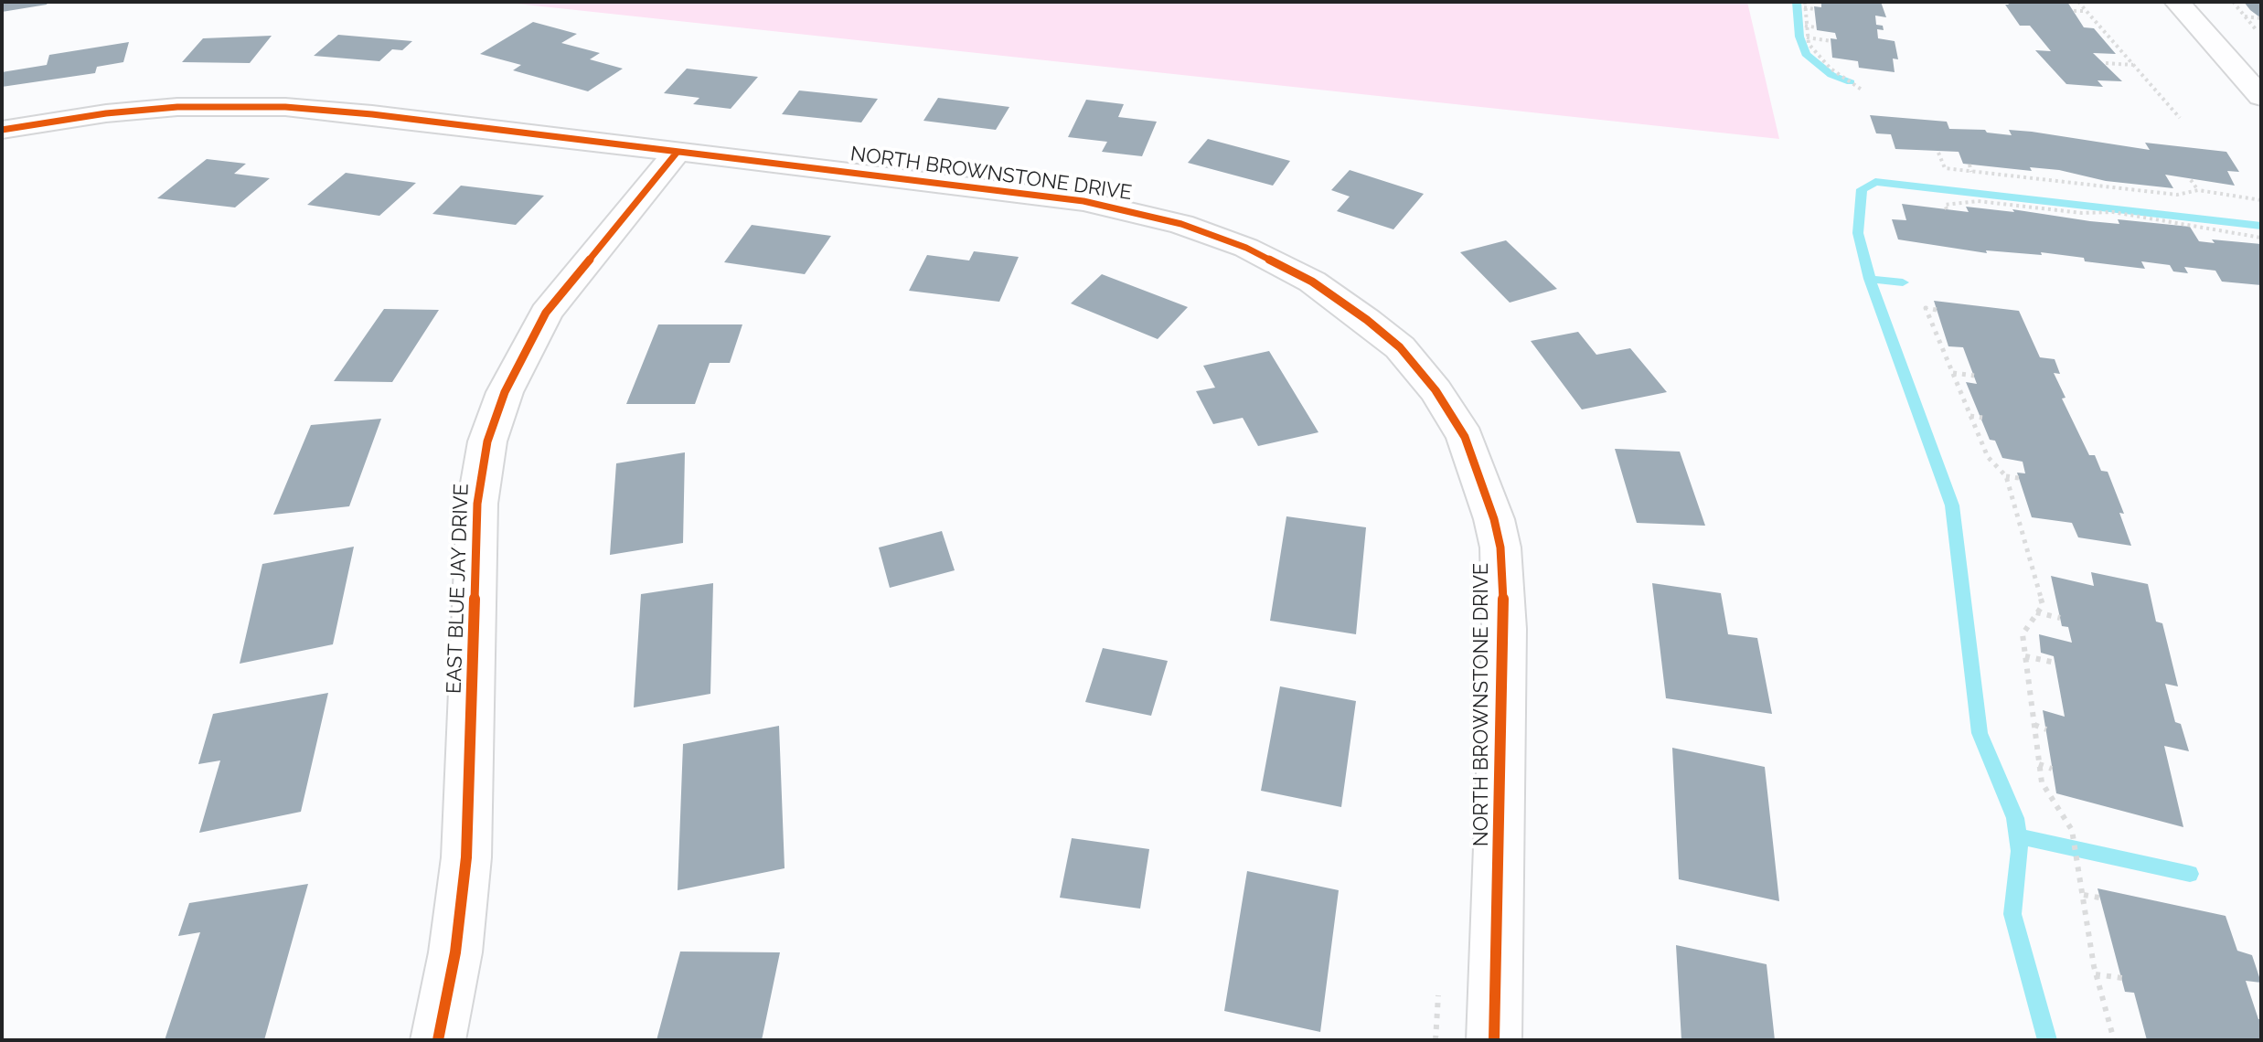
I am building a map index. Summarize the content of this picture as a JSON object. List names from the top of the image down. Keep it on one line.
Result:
{"streets":{"street":["NORTH BROWNSTONE DRIVE","EAST BLUE JAY DRIVE"]},"crossings":[["NORTH BROWNSTONE DRIVE","EAST BLUE JAY DRIVE"]]}
